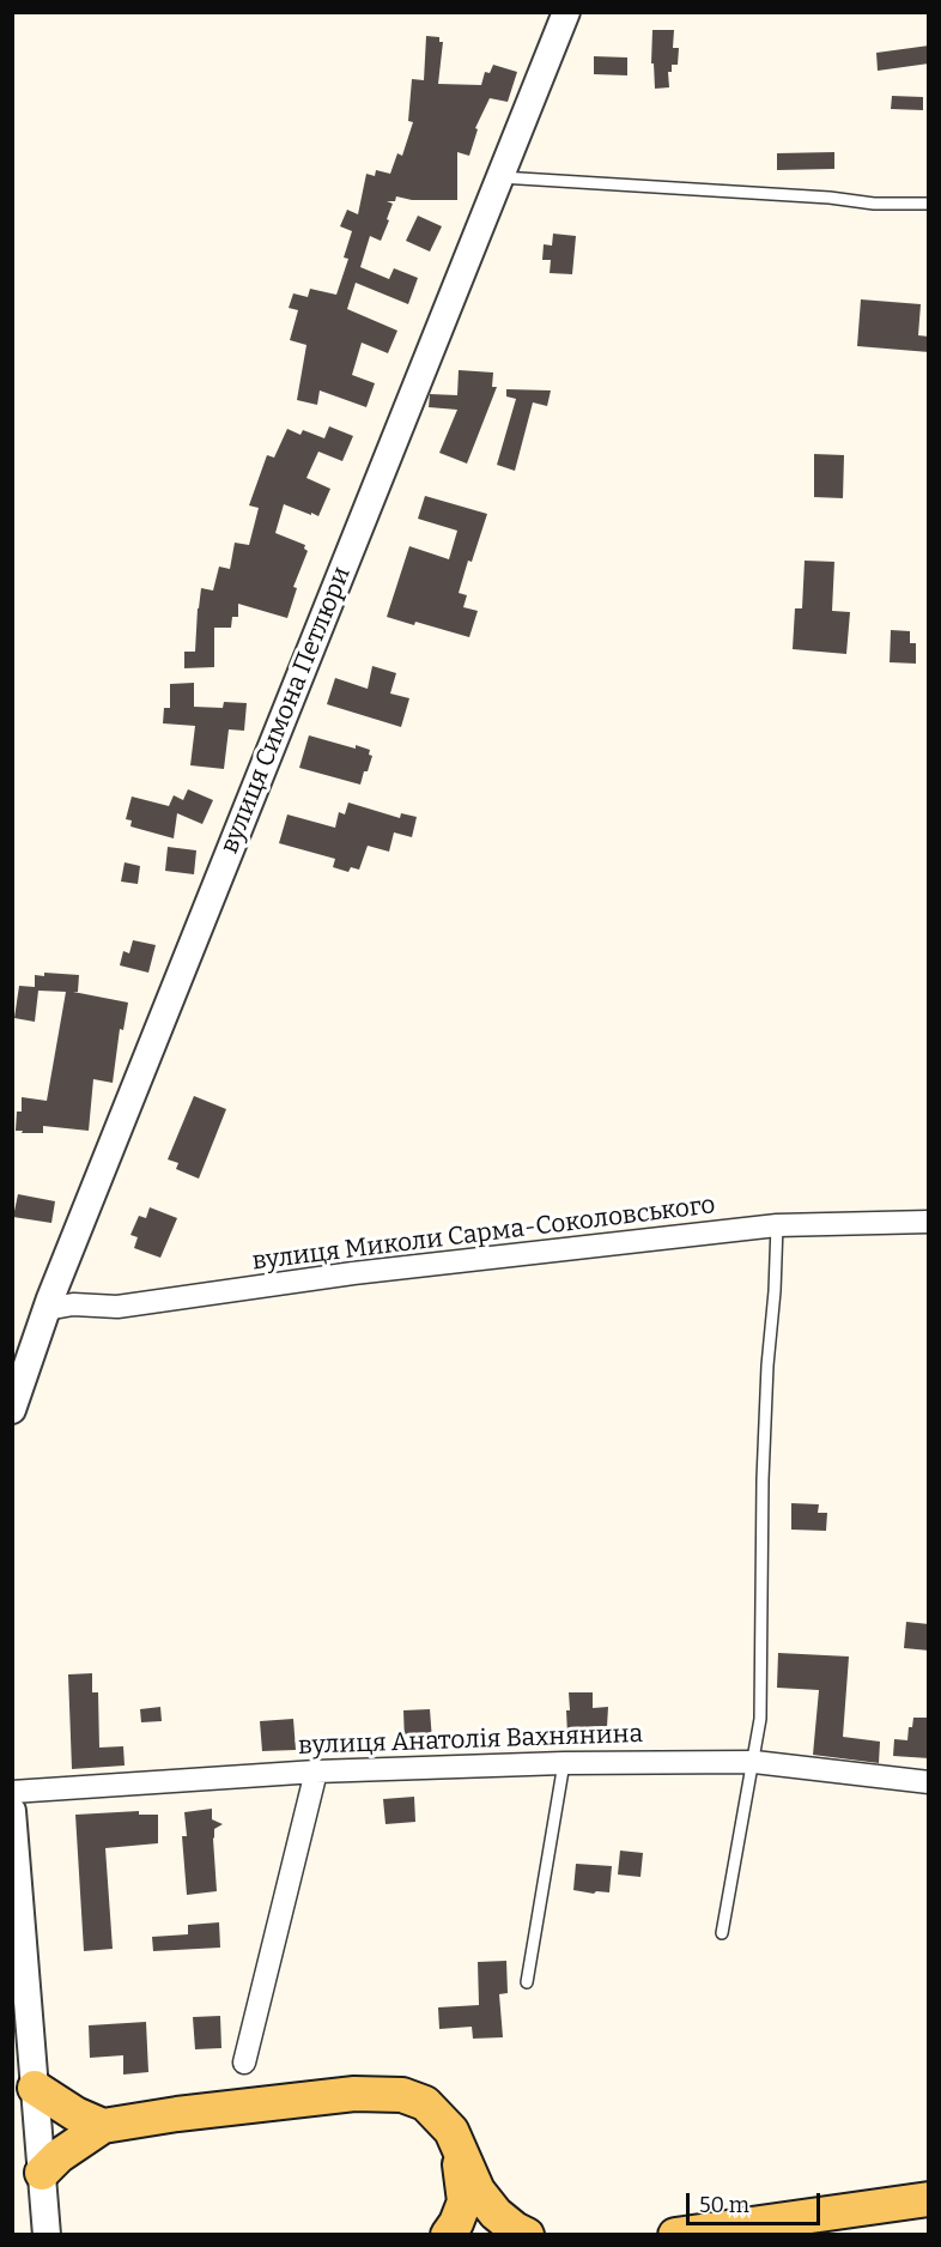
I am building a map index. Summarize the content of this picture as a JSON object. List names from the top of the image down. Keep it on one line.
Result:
{"streets":{"street":["вулиця Симона Петлюри","вулиця Миколи Сарма-Соколовського","вулиця Анатолія Вахнянина"]},"crossings":[["вулиця Симона Петлюри","вулиця Миколи Сарма-Соколовського"]],"scale_bar":"50 m"}
